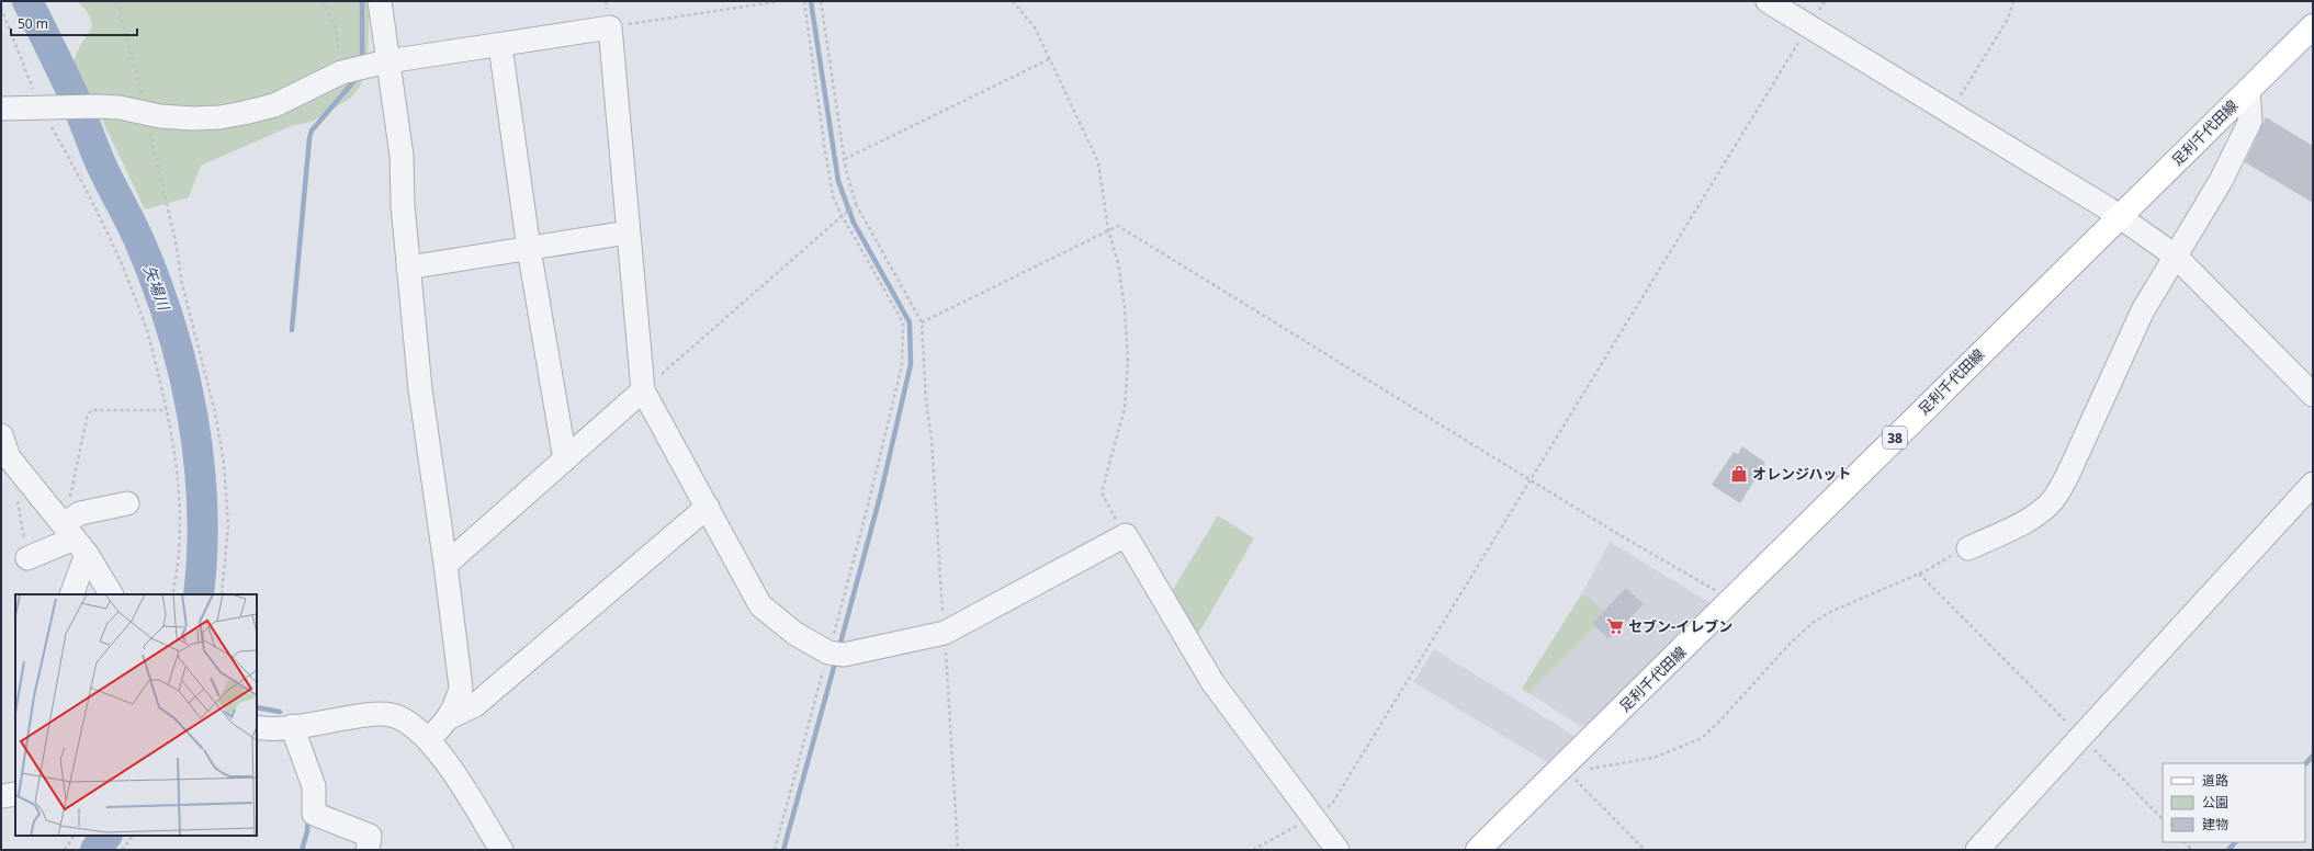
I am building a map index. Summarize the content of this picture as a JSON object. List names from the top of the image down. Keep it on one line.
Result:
{"streets":{"main road":["足利千代田線","38"]},"water":["矢場川"],"places":{"shop":["オレンジハット"],"supermarket":["セブン-イレブン"]},"legend":["道路","公園","建物"],"scale_bar":"50 m"}
